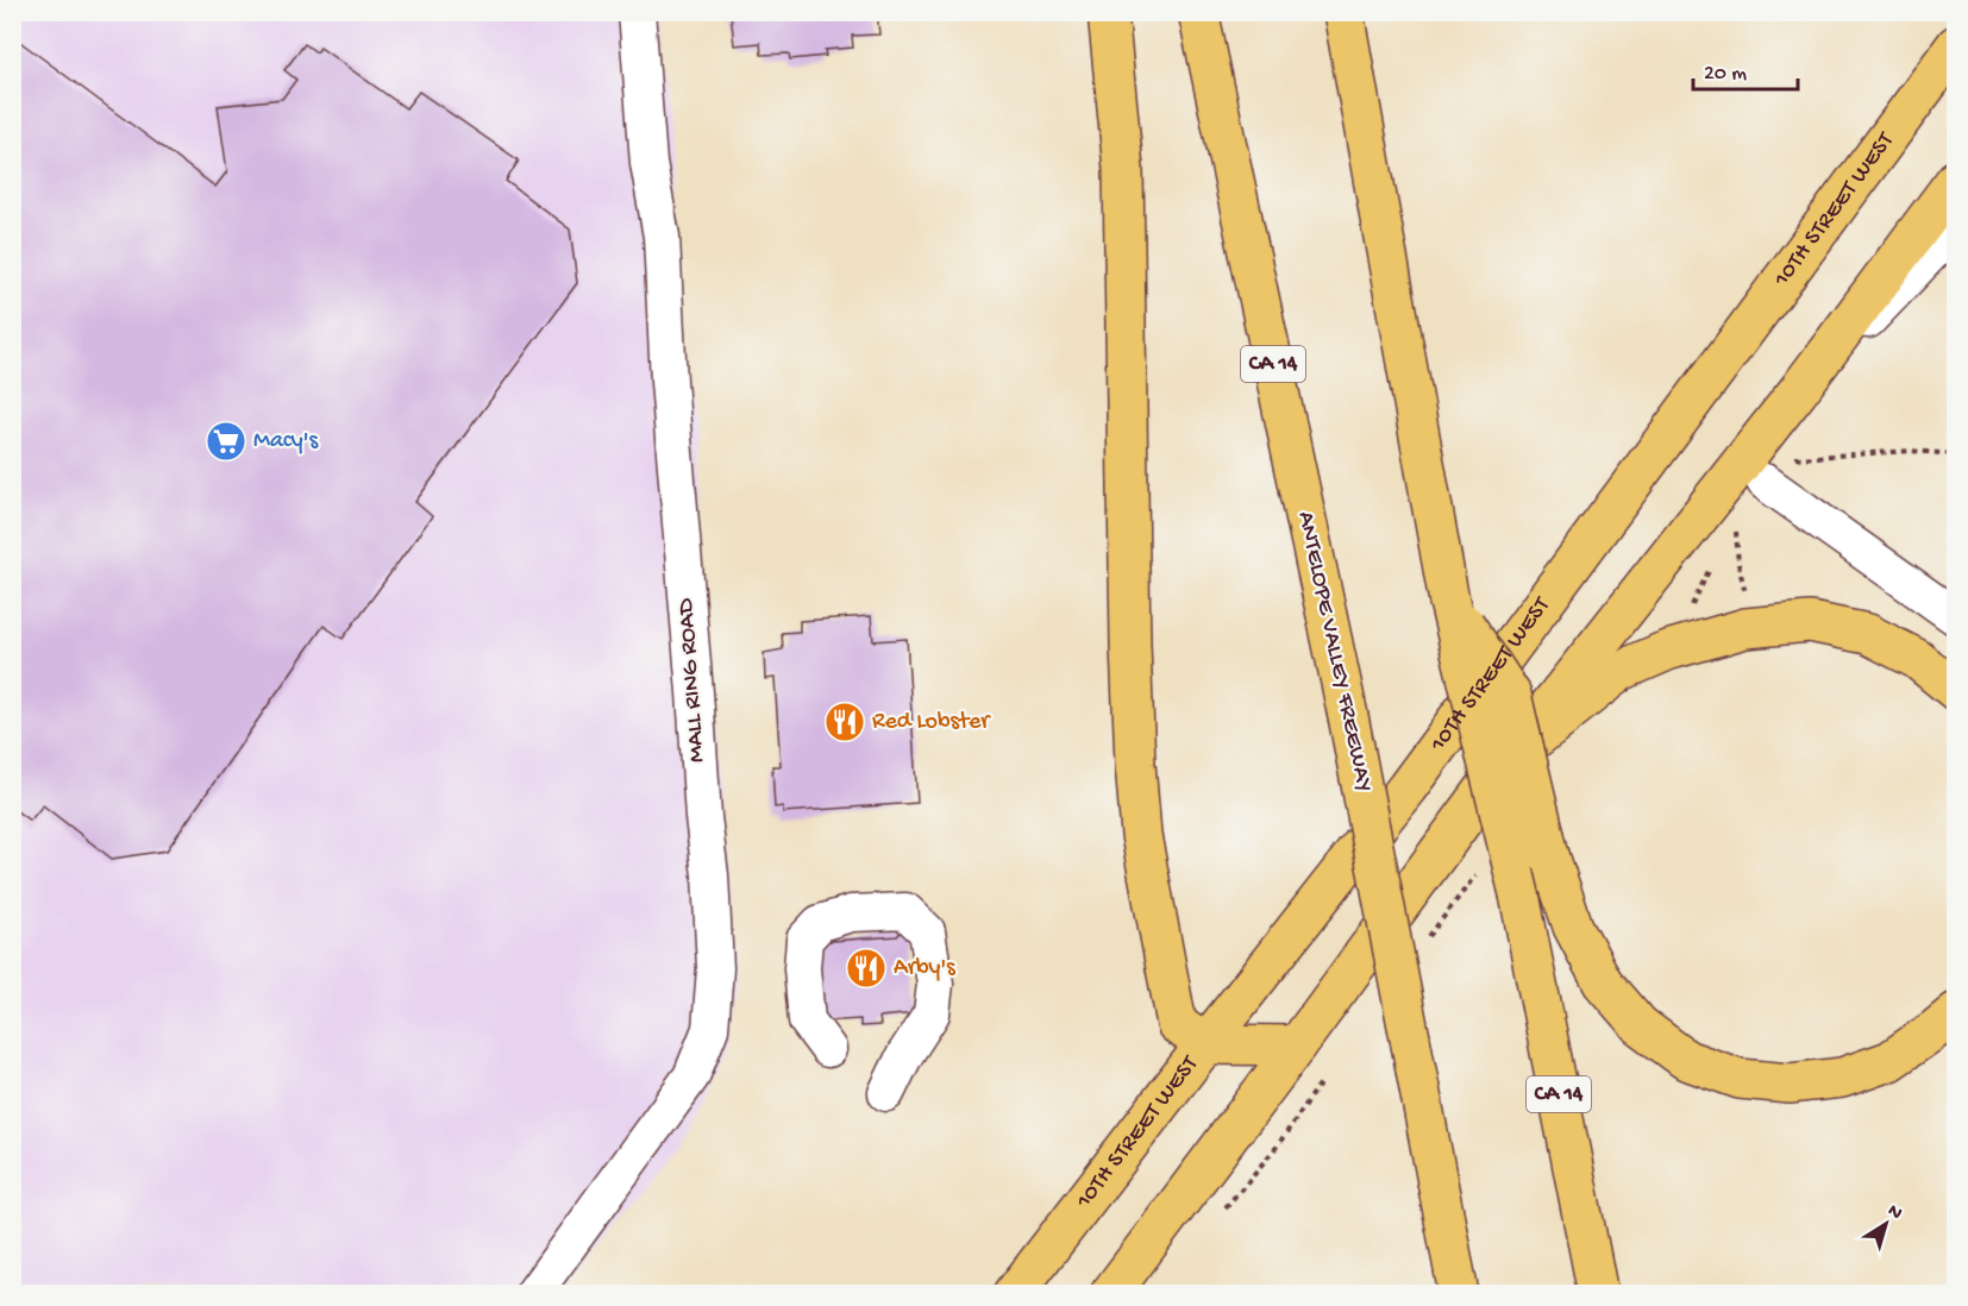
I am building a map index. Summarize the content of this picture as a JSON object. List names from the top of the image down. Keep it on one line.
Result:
{"streets":{"main road":["10TH STREET WEST","CA 14","ANTELOPE VALLEY FREEWAY"],"lane":["MALL RING ROAD"]},"places":{"supermarket":["Macy's"],"restaurant":["Red Lobster","Arby's"]},"scale_bar":"20 m","north":"top right"}
